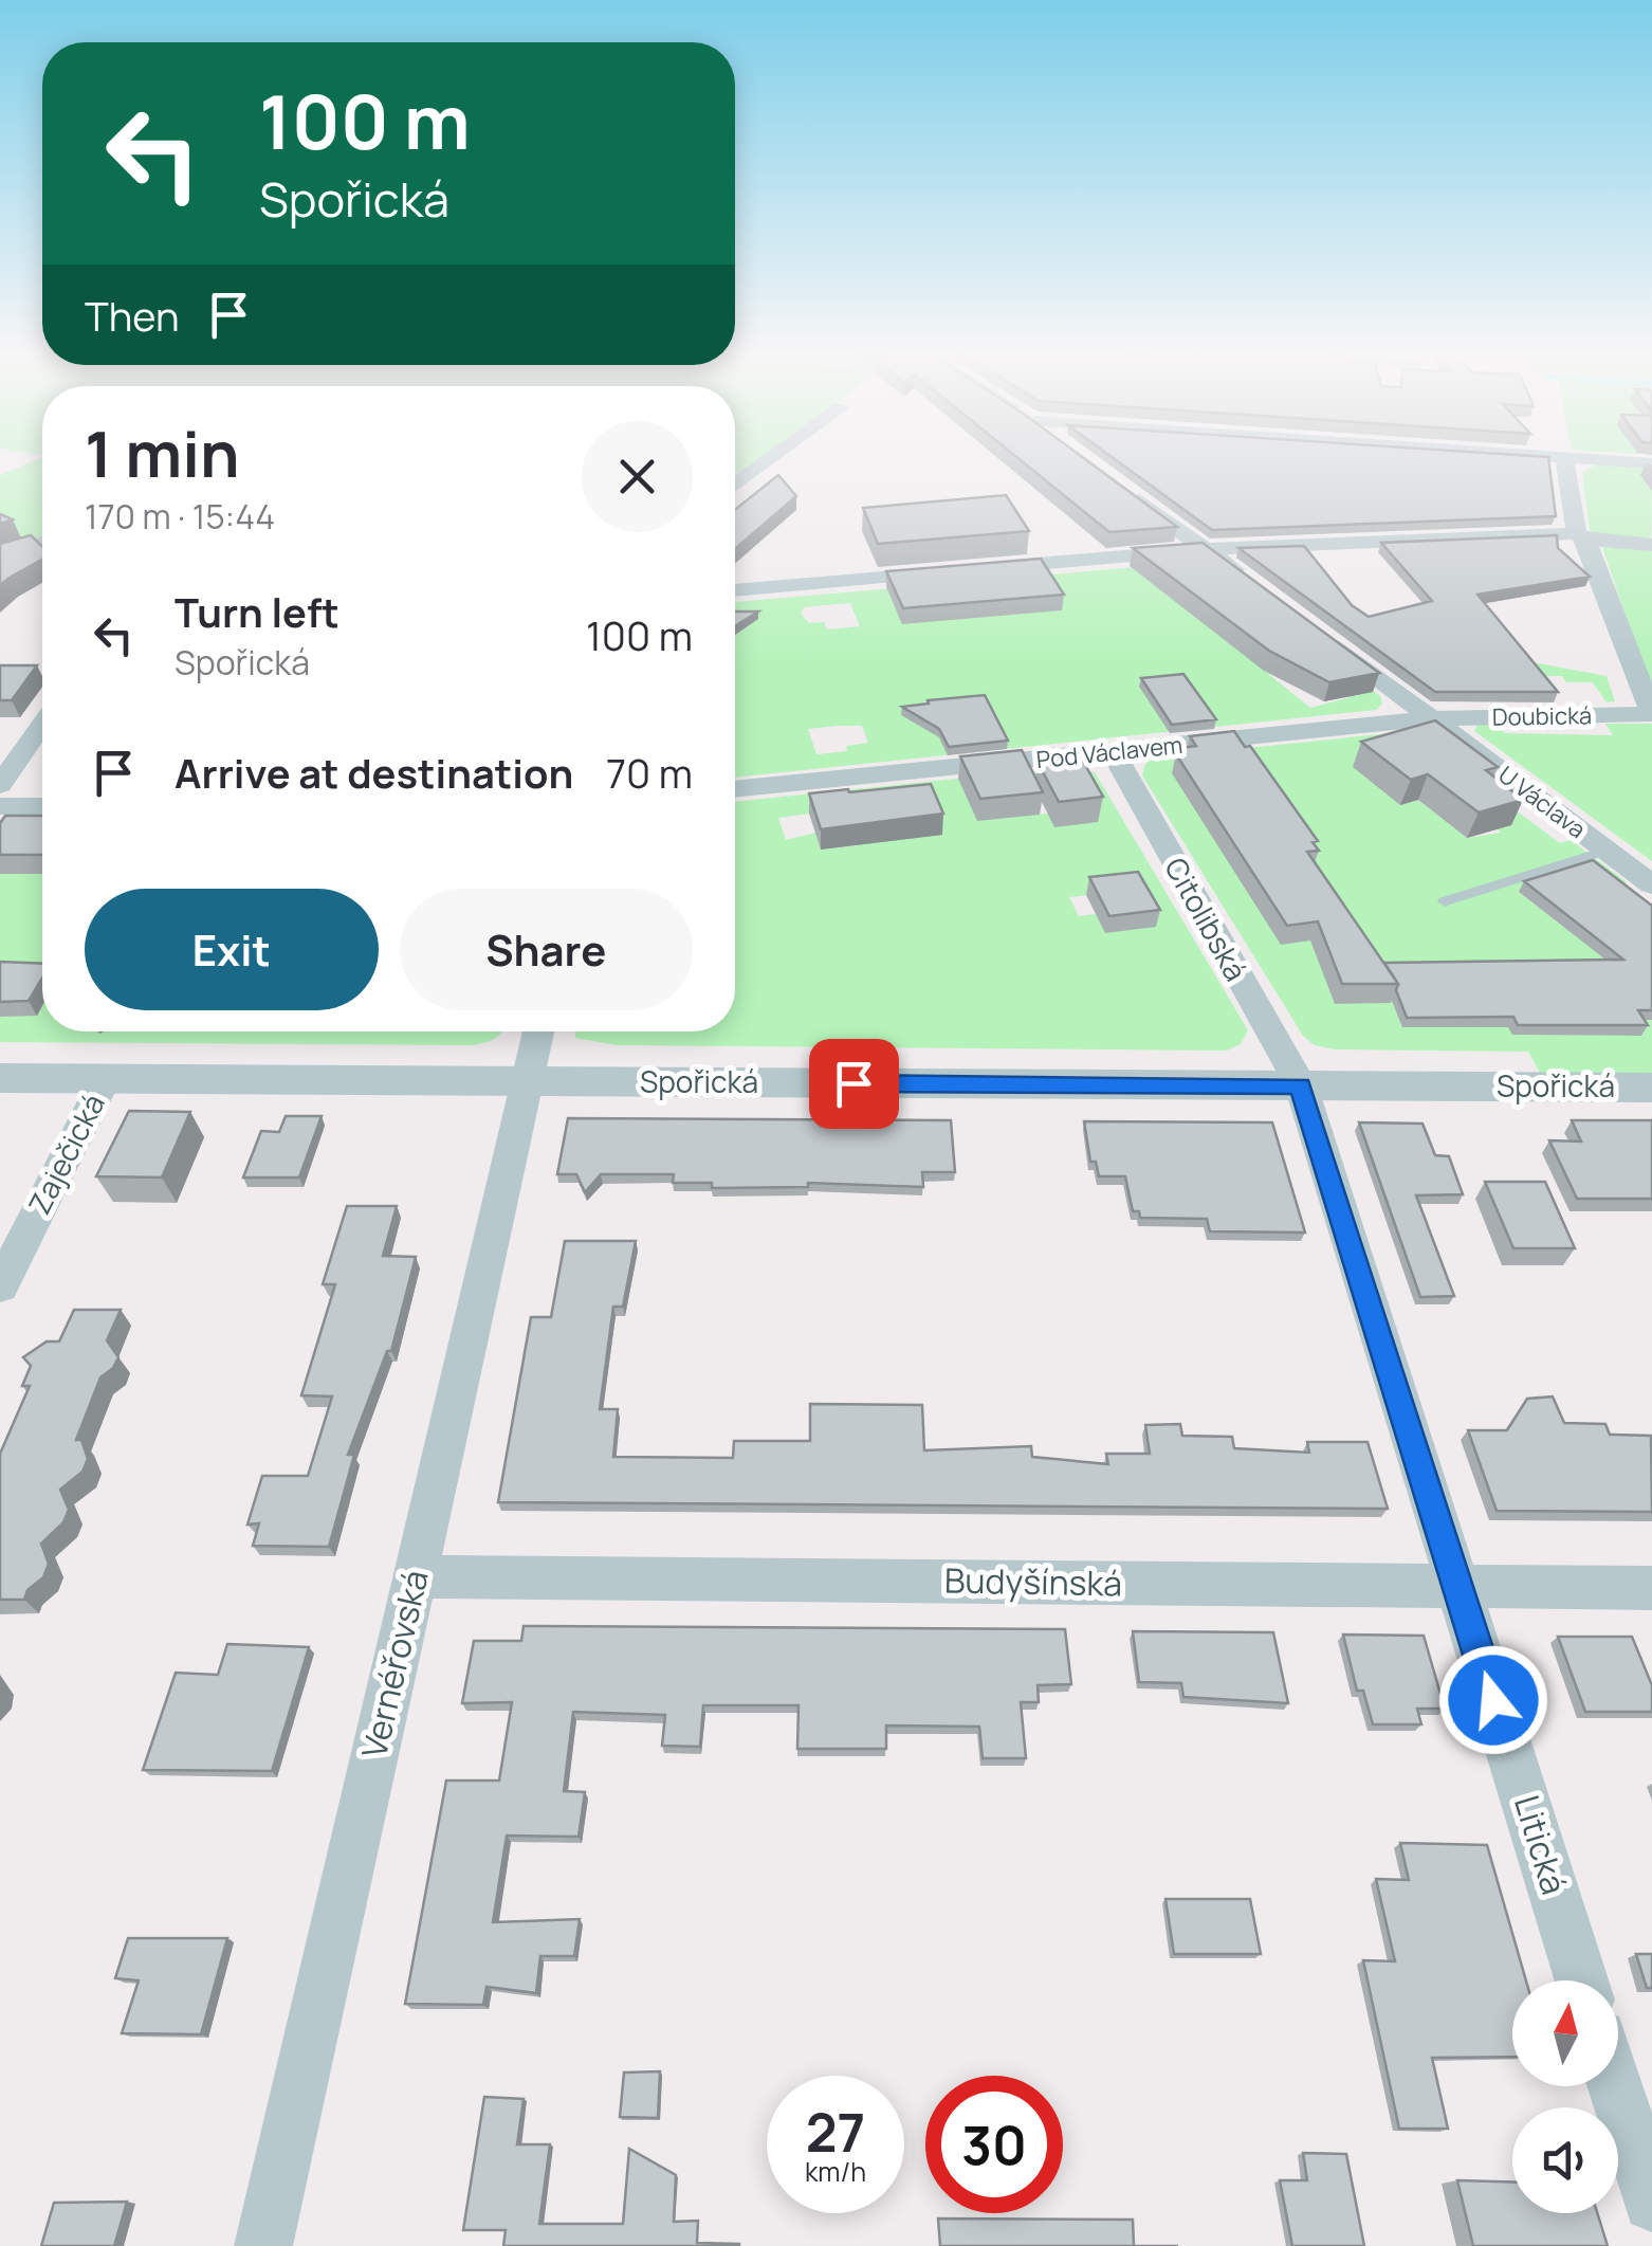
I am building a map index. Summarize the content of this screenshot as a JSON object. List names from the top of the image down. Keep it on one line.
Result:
{"streets":{"street":["Doubická","Pod Václavem","U Václava","Citolibská","Spořická","Zaječická","Budyšínská","Vernéřovská","Litická"]},"crossings":[["Doubická","Pod Václavem"],["Doubická","U Václava"],["Pod Václavem","U Václava"],["Pod Václavem","Citolibská"],["Citolibská","Spořická"],["Citolibská","Litická"],["Spořická","Zaječická"],["Spořická","Vernéřovská"],["Spořická","Litická"],["Budyšínská","Vernéřovská"],["Budyšínská","Litická"]],"north":"top","page":{"turn":["100 m","Spořická"],"then":"Then","heading":["1 min","170 m · 15:44"],"list":[{"name":"Turn left","note":"Spořická","value":"100 m"},{"name":"Arrive at destination","value":"70 m"}],"buttons":["Exit","Share"],"speed":"27 km/h","limit":"30"}}
